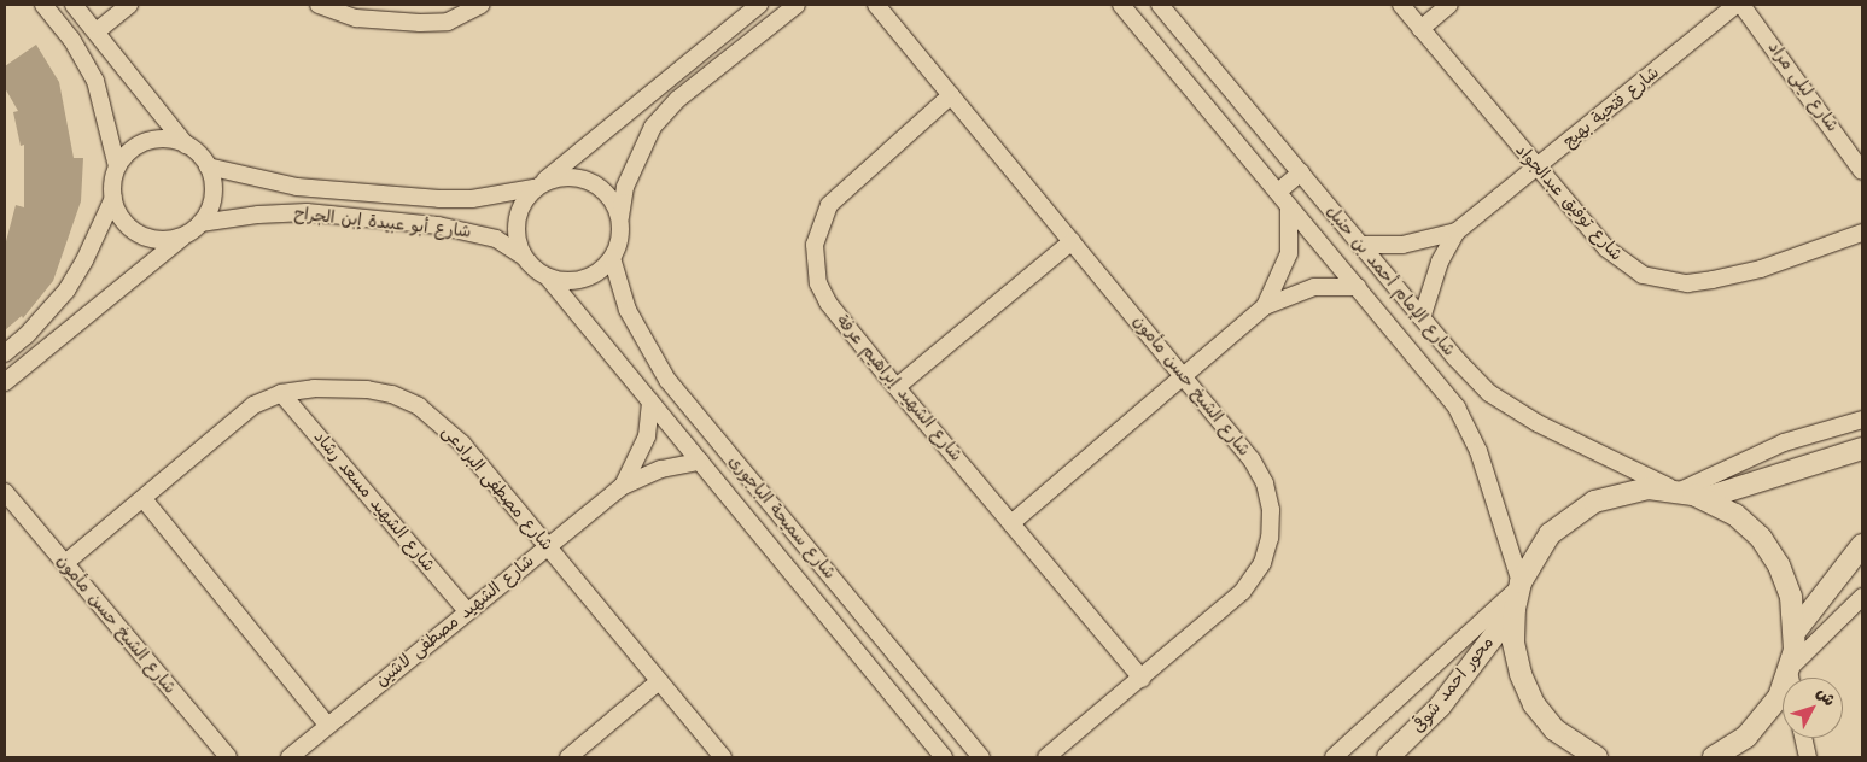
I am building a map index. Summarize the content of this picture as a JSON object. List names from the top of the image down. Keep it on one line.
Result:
{"streets":{"main road":["محور احمد شوقى"],"street":["شارع ليلى مراد","شارع فتحية بهيج","شارع توفيق عبدالجواد","شارع أبو عبيدة إبن الجراح","شارع الإمام أحمد بن حنبل","شارع الشيخ حسن مأمون","شارع الشهيد إبراهيم عرفة","شارع مصطفى البرادعى","شارع الشهيد مسعد رشاد","شارع سميحة الباجورى","شارع الشهيد مصطفى لاشين"]},"crossings":[["شارع فتحية بهيج","شارع توفيق عبدالجواد"],["شارع فتحية بهيج","شارع الإمام أحمد بن حنبل"],["شارع أبو عبيدة إبن الجراح","شارع سميحة الباجورى"],["شارع الشيخ حسن مأمون","شارع الشهيد إبراهيم عرفة"],["شارع الشيخ حسن مأمون","شارع مصطفى البرادعى"],["شارع مصطفى البرادعى","شارع الشهيد مسعد رشاد"],["شارع مصطفى البرادعى","شارع الشهيد مصطفى لاشين"],["شارع الشهيد مسعد رشاد","شارع الشهيد مصطفى لاشين"],["شارع سميحة الباجورى","شارع الشهيد مصطفى لاشين"]],"north":"top right"}
